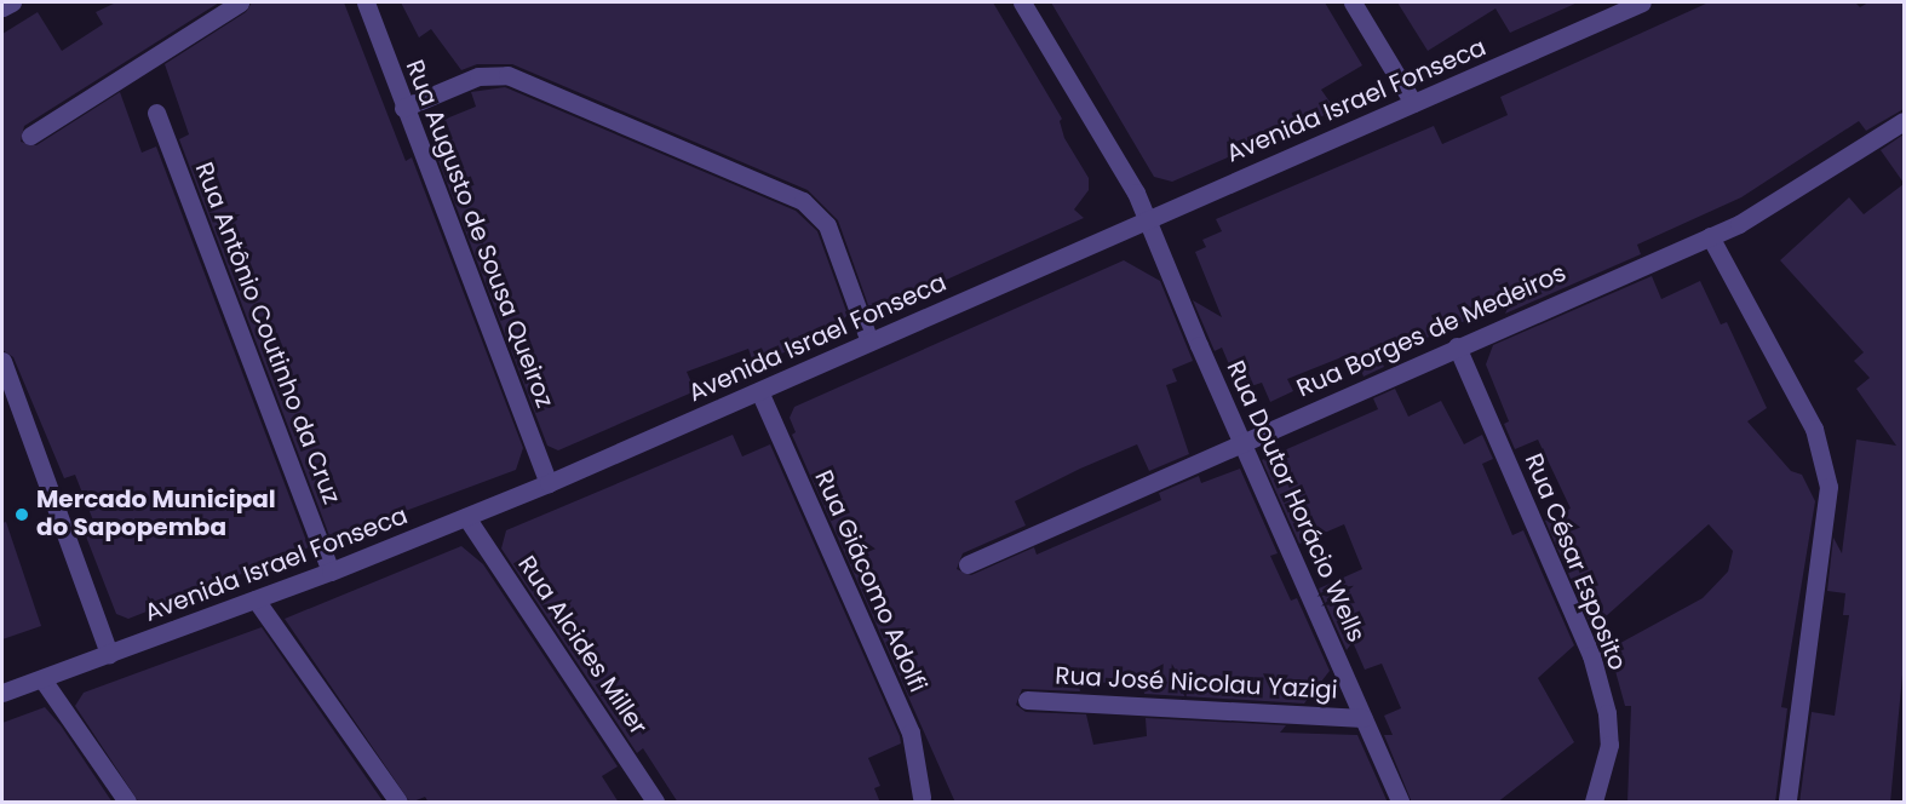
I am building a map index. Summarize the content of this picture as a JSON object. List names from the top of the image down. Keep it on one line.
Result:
{"streets":{"street":["Avenida Israel Fonseca","Rua Augusto de Sousa Queiroz","Rua Borges de Medeiros","Rua Antônio Coutinho da Cruz","Rua Doutor Horácio Wells","Rua César Esposito","Rua Giácomo Adolfi","Rua Alcides Miller","Rua José Nicolau Yazigi"]},"crossings":[["Avenida Israel Fonseca","Rua Augusto de Sousa Queiroz"],["Avenida Israel Fonseca","Rua Antônio Coutinho da Cruz"],["Avenida Israel Fonseca","Rua Doutor Horácio Wells"],["Avenida Israel Fonseca","Rua Giácomo Adolfi"],["Avenida Israel Fonseca","Rua Alcides Miller"],["Rua Borges de Medeiros","Rua Doutor Horácio Wells"],["Rua Borges de Medeiros","Rua César Esposito"],["Rua Doutor Horácio Wells","Rua José Nicolau Yazigi"]],"places":["Mercado Municipal do Sapopemba"]}
